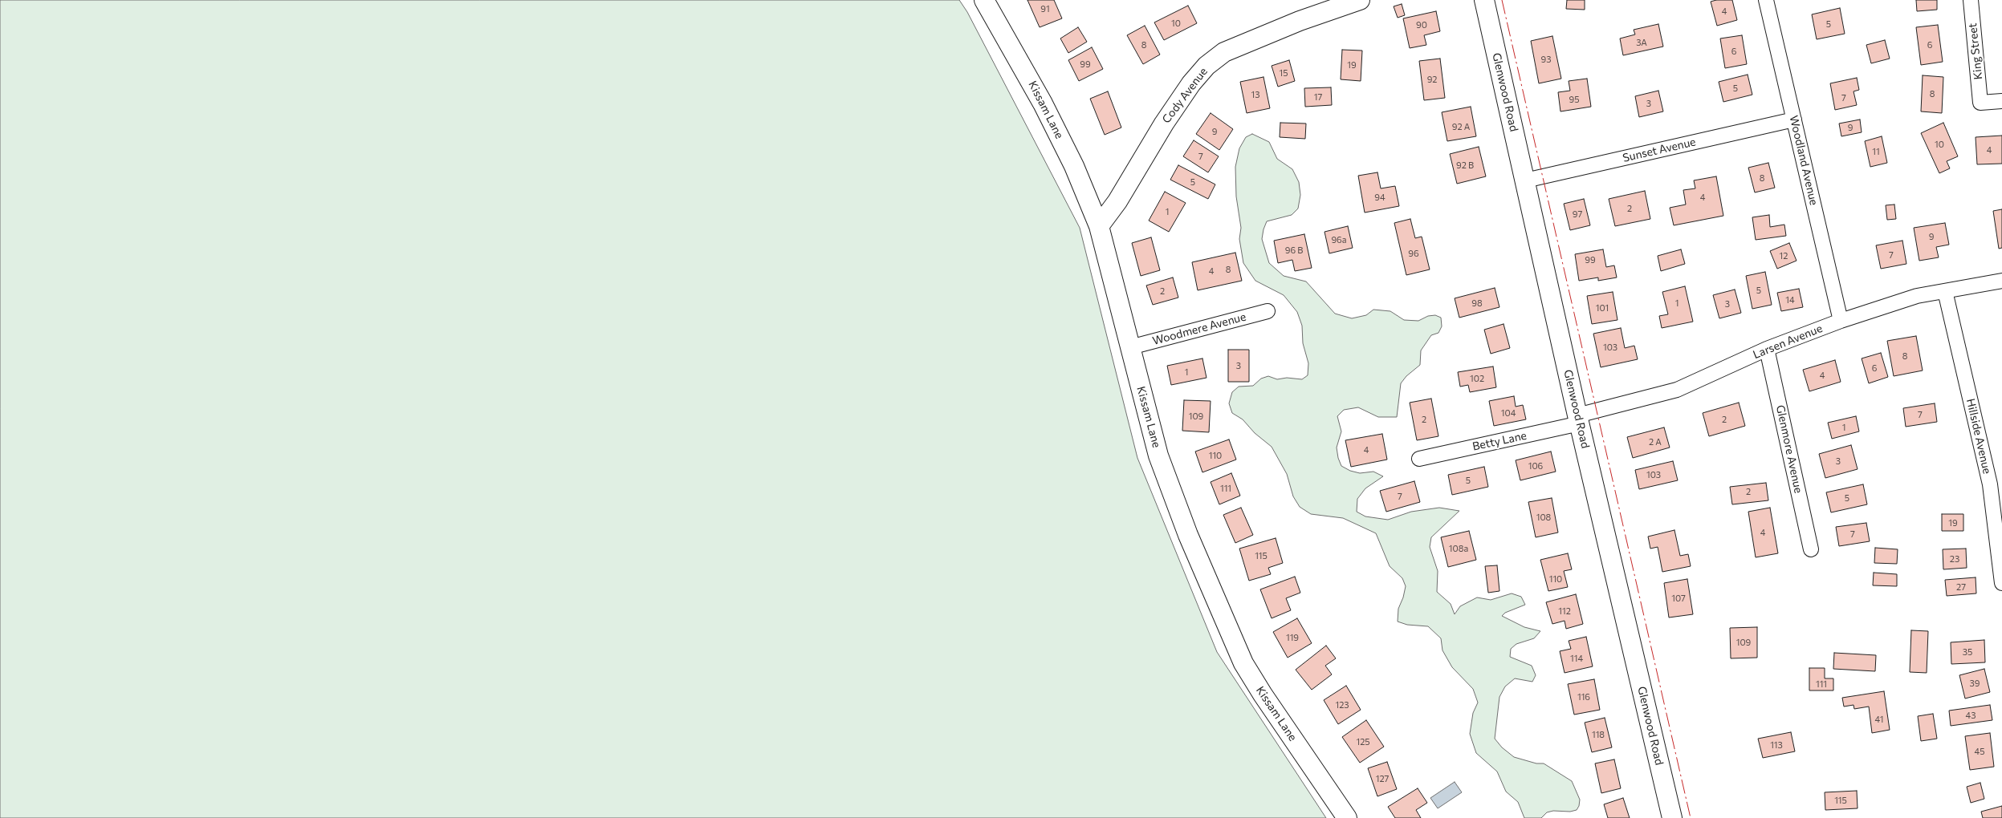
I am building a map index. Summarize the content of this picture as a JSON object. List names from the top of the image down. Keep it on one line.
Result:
{"streets":{"street":["King Street","Glenwood Road","Cody Avenue","Kissam Lane","Sunset Avenue","Woodland Avenue","Woodmere Avenue","Larsen Avenue","Hillside Avenue","Betty Lane","Glenmore Avenue"]},"crossings":[["Glenwood Road","Sunset Avenue"],["Glenwood Road","Larsen Avenue"],["Glenwood Road","Betty Lane"],["Cody Avenue","Kissam Lane"],["Kissam Lane","Woodmere Avenue"],["Sunset Avenue","Woodland Avenue"],["Woodland Avenue","Larsen Avenue"],["Larsen Avenue","Hillside Avenue"],["Larsen Avenue","Betty Lane"],["Larsen Avenue","Glenmore Avenue"]],"house_numbers":["91","4","10","5","90","3A","8","6","6","93","99","19","15","92","5","8","13","17","7","95","3","92 A","9","9","10","4","11","7","92 B","8","5","94","4","2","1","97","9","96a","96 B","96","7","12","99","8","4","5","2","14","98","1","3","101","103","8","3","6","1","4","102","104","7","109","2","2","1","2 A","4","110","3","106","103","5","111","2","7","5","108","19","4","7","108a","115","23","110","27","107","112","119","109","35","114","39","111","116","123","43","41","118","125","113","45","127","115"]}
